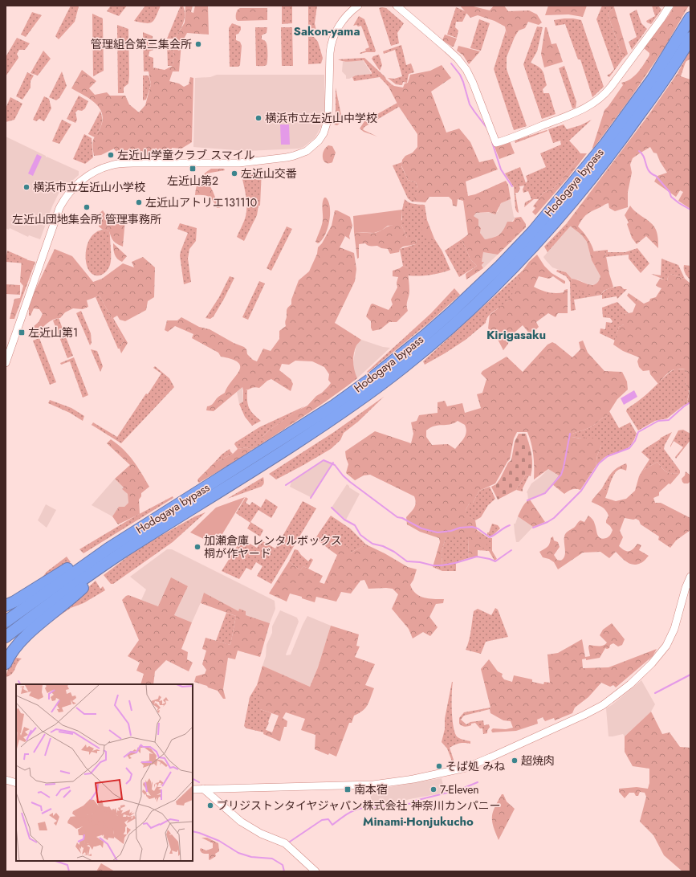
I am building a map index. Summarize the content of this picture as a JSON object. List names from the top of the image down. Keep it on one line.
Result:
{"streets":{"highway":["Hodogaya bypass"]},"districts":["Sakon-yama","Kirigasaku","Minami-Honjukucho"],"places":{"other":["管理組合第三集会所","横浜市立左近山中学校","左近山学童クラブ スマイル","左近山交番","横浜市立左近山小学校","左近山アトリエ131110","左近山団地集会所 管理事務所","加瀬倉庫 レンタルボックス 桐が作ヤード","超焼肉","そば処 みね","7-Eleven","ブリジストンタイヤジャパン株式会社 神奈川カンパニー"],"transit":["左近山第2","左近山第1","南本宿"]}}
